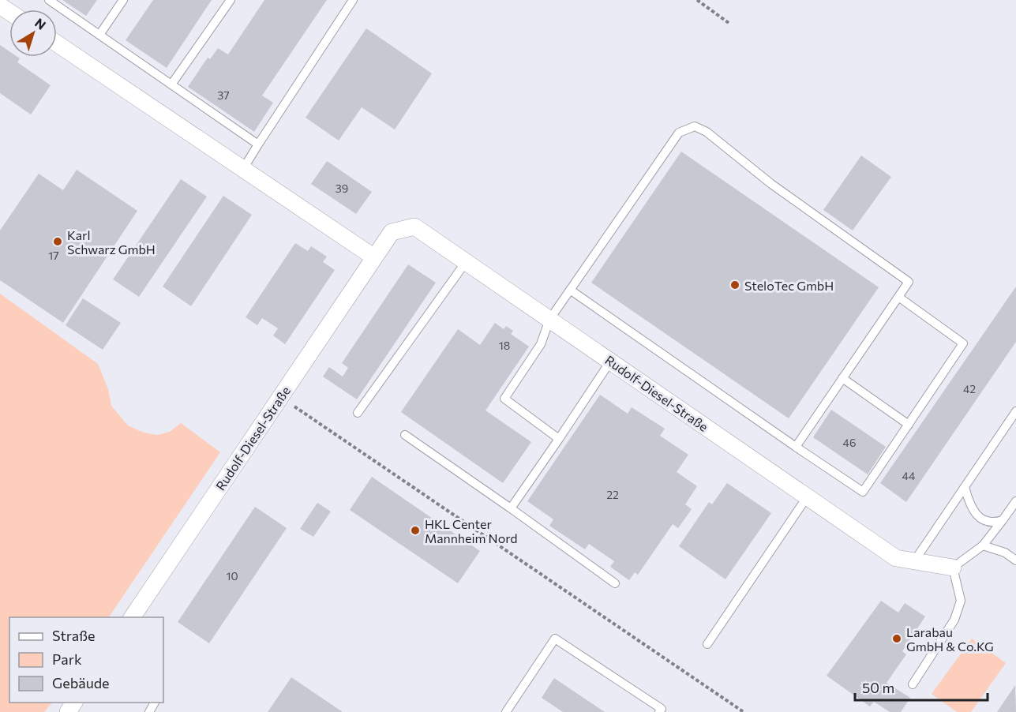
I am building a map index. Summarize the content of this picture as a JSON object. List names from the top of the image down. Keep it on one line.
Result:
{"streets":{"street":["Rudolf-Diesel-Straße"]},"places":["Karl Schwarz GmbH","SteloTec GmbH","HKL Center Mannheim Nord","Larabau GmbH & Co.KG"],"house_numbers":["37","39","17","18","42","46","44","22","10"],"legend":["Straße","Park","Gebäude"],"scale_bar":"50 m","north":"top right"}
